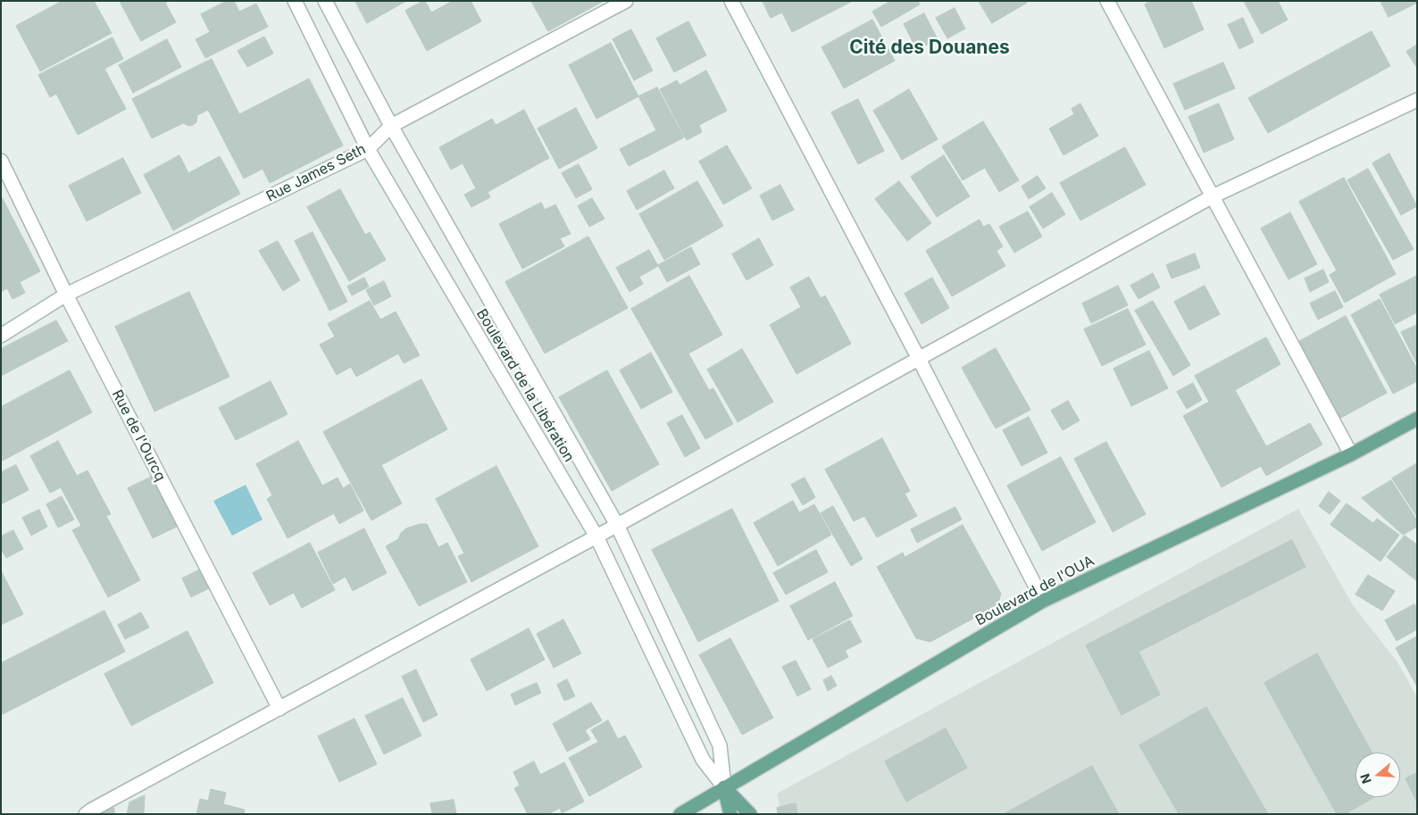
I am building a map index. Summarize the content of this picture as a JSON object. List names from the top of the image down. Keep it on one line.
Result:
{"streets":{"main road":["Boulevard de la Libération","Boulevard de l'OUA"],"street":["Rue James Seth","Rue de l'Ourcq"]},"crossings":[["Rue James Seth","Boulevard de la Libération"],["Rue James Seth","Rue de l'Ourcq"],["Boulevard de la Libération","Boulevard de l'OUA"]],"districts":["Cité des Douanes"],"north":"left"}
